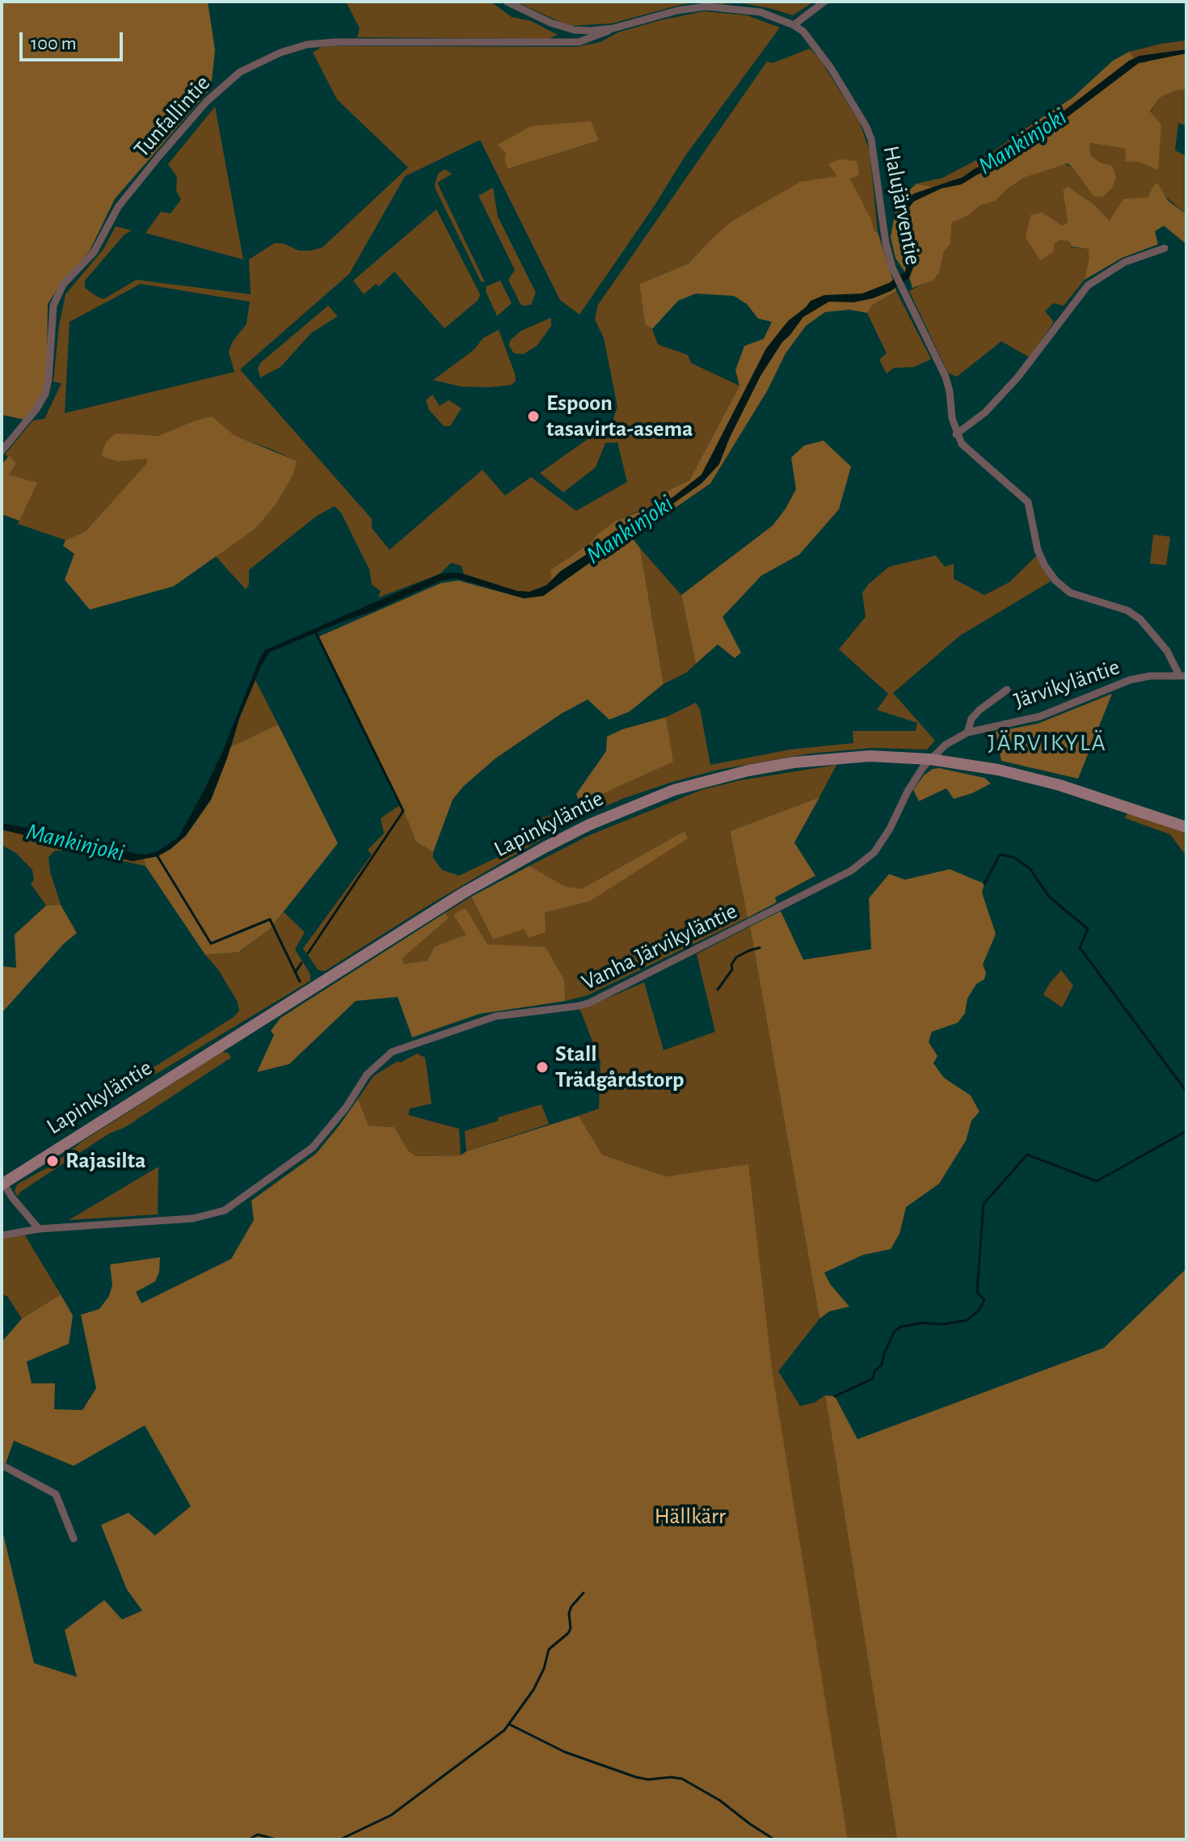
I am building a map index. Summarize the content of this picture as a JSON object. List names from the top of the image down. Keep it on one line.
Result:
{"streets":{"main road":["Lapinkyläntie"],"street":["Tunfallintie","Halujärventie","Järvikyläntie","Vanha Järvikyläntie"]},"crossings":[["Tunfallintie","Halujärventie"],["Järvikyläntie","Lapinkyläntie"],["Järvikyläntie","Vanha Järvikyläntie"],["Lapinkyläntie","Vanha Järvikyläntie"]],"districts":["JÄRVIKYLÄ"],"water":["Mankinjoki"],"parks":["Hällkärr"],"places":["Espoon tasavirta-asema","Stall Trädgårdstorp","Rajasilta"],"scale_bar":"100 m"}
